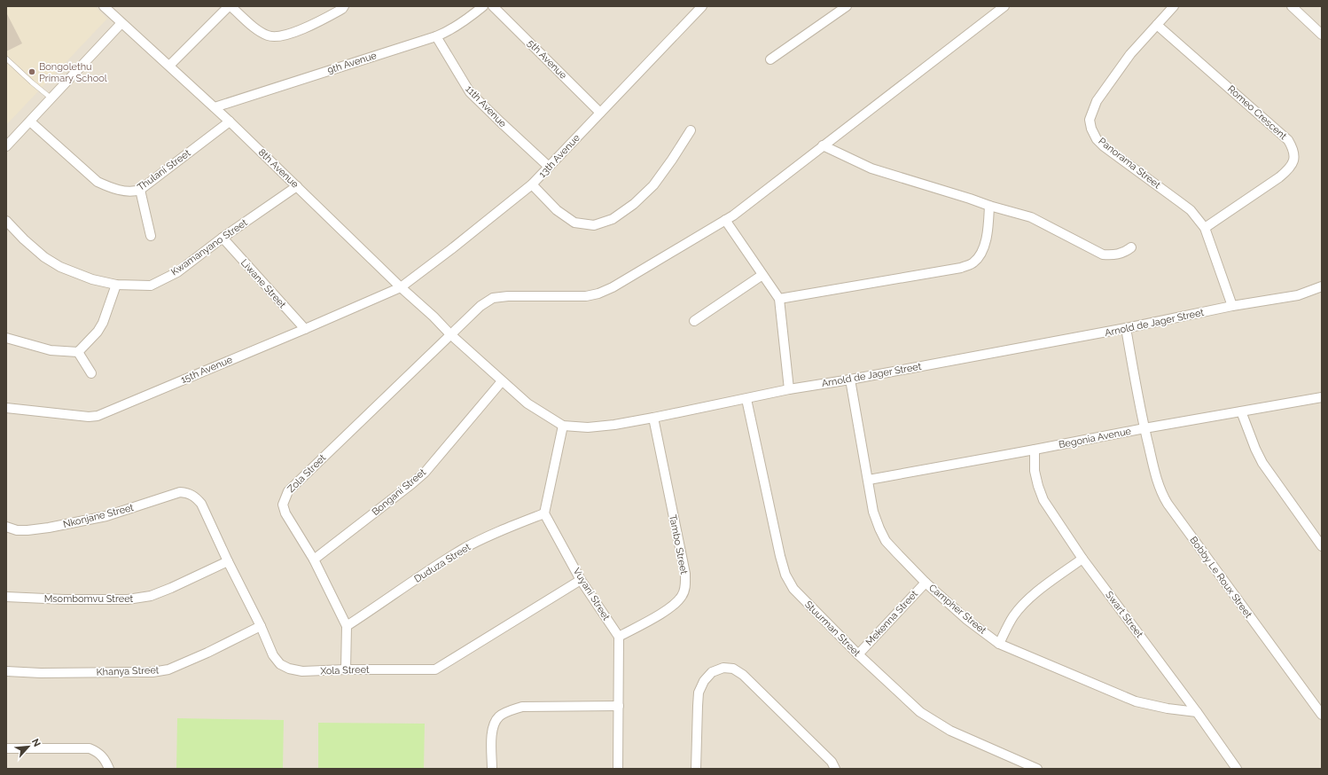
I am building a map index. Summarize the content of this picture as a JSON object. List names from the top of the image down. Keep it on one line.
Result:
{"streets":{"street":["5th Avenue","9th Avenue","11th Avenue","Romeo Crescent","13th Avenue","Panorama Street","8th Avenue","Thulani Street","Kwamanyano Street","Liwane Street","Arnold de Jager Street","15th Avenue","Begonia Avenue","Zola Street","Bongani Street","Nkonjane Street","Tambo Street","Duduza Street","Bobby Le Roux Street","Vuyani Street","Msombomvu Street","Campher Street","Swart Street","Mekenna Street","Stuurman Street","Xola Street","Khanya Street"]},"crossings":[["5th Avenue","13th Avenue"],["9th Avenue","11th Avenue"],["9th Avenue","8th Avenue"],["11th Avenue","13th Avenue"],["Romeo Crescent","Panorama Street"],["13th Avenue","8th Avenue"],["13th Avenue","15th Avenue"],["Panorama Street","Arnold de Jager Street"],["8th Avenue","Thulani Street"],["8th Avenue","Kwamanyano Street"],["8th Avenue","15th Avenue"],["8th Avenue","Zola Street"],["Kwamanyano Street","Liwane Street"],["Liwane Street","15th Avenue"],["Arnold de Jager Street","Tambo Street"],["Arnold de Jager Street","Bobby Le Roux Street"],["Arnold de Jager Street","Campher Street"],["Arnold de Jager Street","Stuurman Street"],["Begonia Avenue","Bobby Le Roux Street"],["Begonia Avenue","Campher Street"],["Begonia Avenue","Swart Street"],["Zola Street","Bongani Street"],["Zola Street","Duduza Street"],["Zola Street","Xola Street"],["Nkonjane Street","Xola Street"],["Tambo Street","Vuyani Street"],["Duduza Street","Vuyani Street"],["Vuyani Street","Xola Street"],["Msombomvu Street","Xola Street"],["Campher Street","Swart Street"],["Campher Street","Mekenna Street"],["Mekenna Street","Stuurman Street"],["Xola Street","Khanya Street"]],"places":["Bongolethu Primary School"],"north":"top right"}
